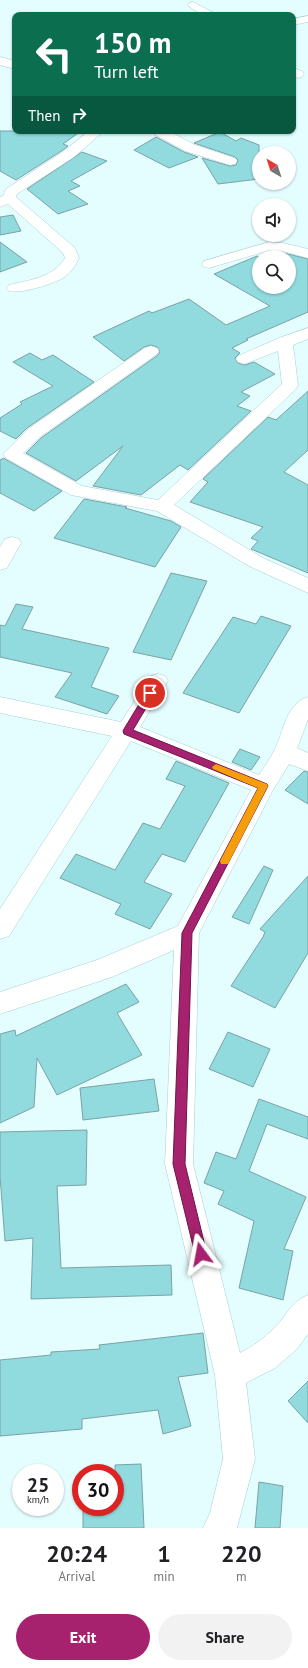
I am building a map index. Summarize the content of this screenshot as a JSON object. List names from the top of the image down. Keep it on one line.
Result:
{"north":"top left","page":{"turn":["150 m","Turn left"],"then":"Then","speed":"25 km/h","limit":"30","eta":["20:24","Arrival","1","min","220","m"],"buttons":["Exit","Share"]}}
